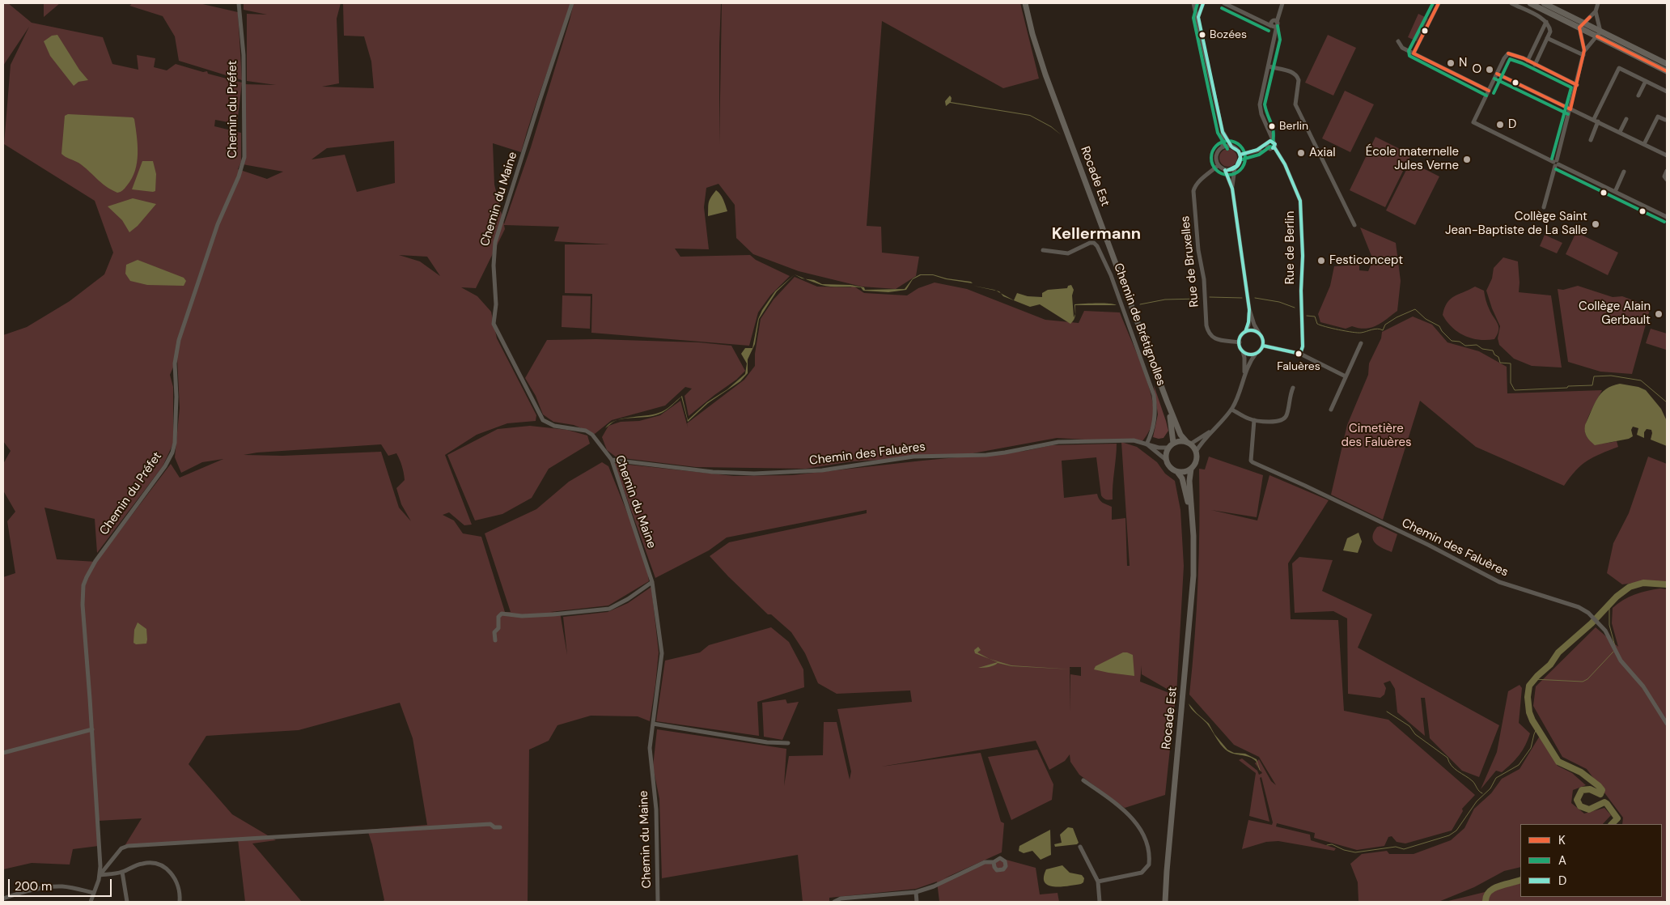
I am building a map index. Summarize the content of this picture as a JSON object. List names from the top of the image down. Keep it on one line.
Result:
{"streets":{"main road":["Rocade Est"],"street":["Chemin du Préfet","Chemin du Maine","Rue de Berlin","Rue de Bruxelles","Chemin de Brétignolles","Chemin des Faluères"]},"crossings":[["Rocade Est","Chemin des Faluères"],["Chemin du Maine","Chemin des Faluères"],["Chemin de Brétignolles","Chemin des Faluères"]],"districts":["Kellermann"],"parks":["Cimetière des Faluères"],"places":["Bozées","N","O","D","Berlin","Axial","École maternelle Jules Verne","Collège Saint Jean-Baptiste de La Salle","Festiconcept","Collège Alain Gerbault","Faluères"],"lines":["transit line K","transit line A","transit line D"],"legend":["K","A","D"],"scale_bar":"200 m"}
